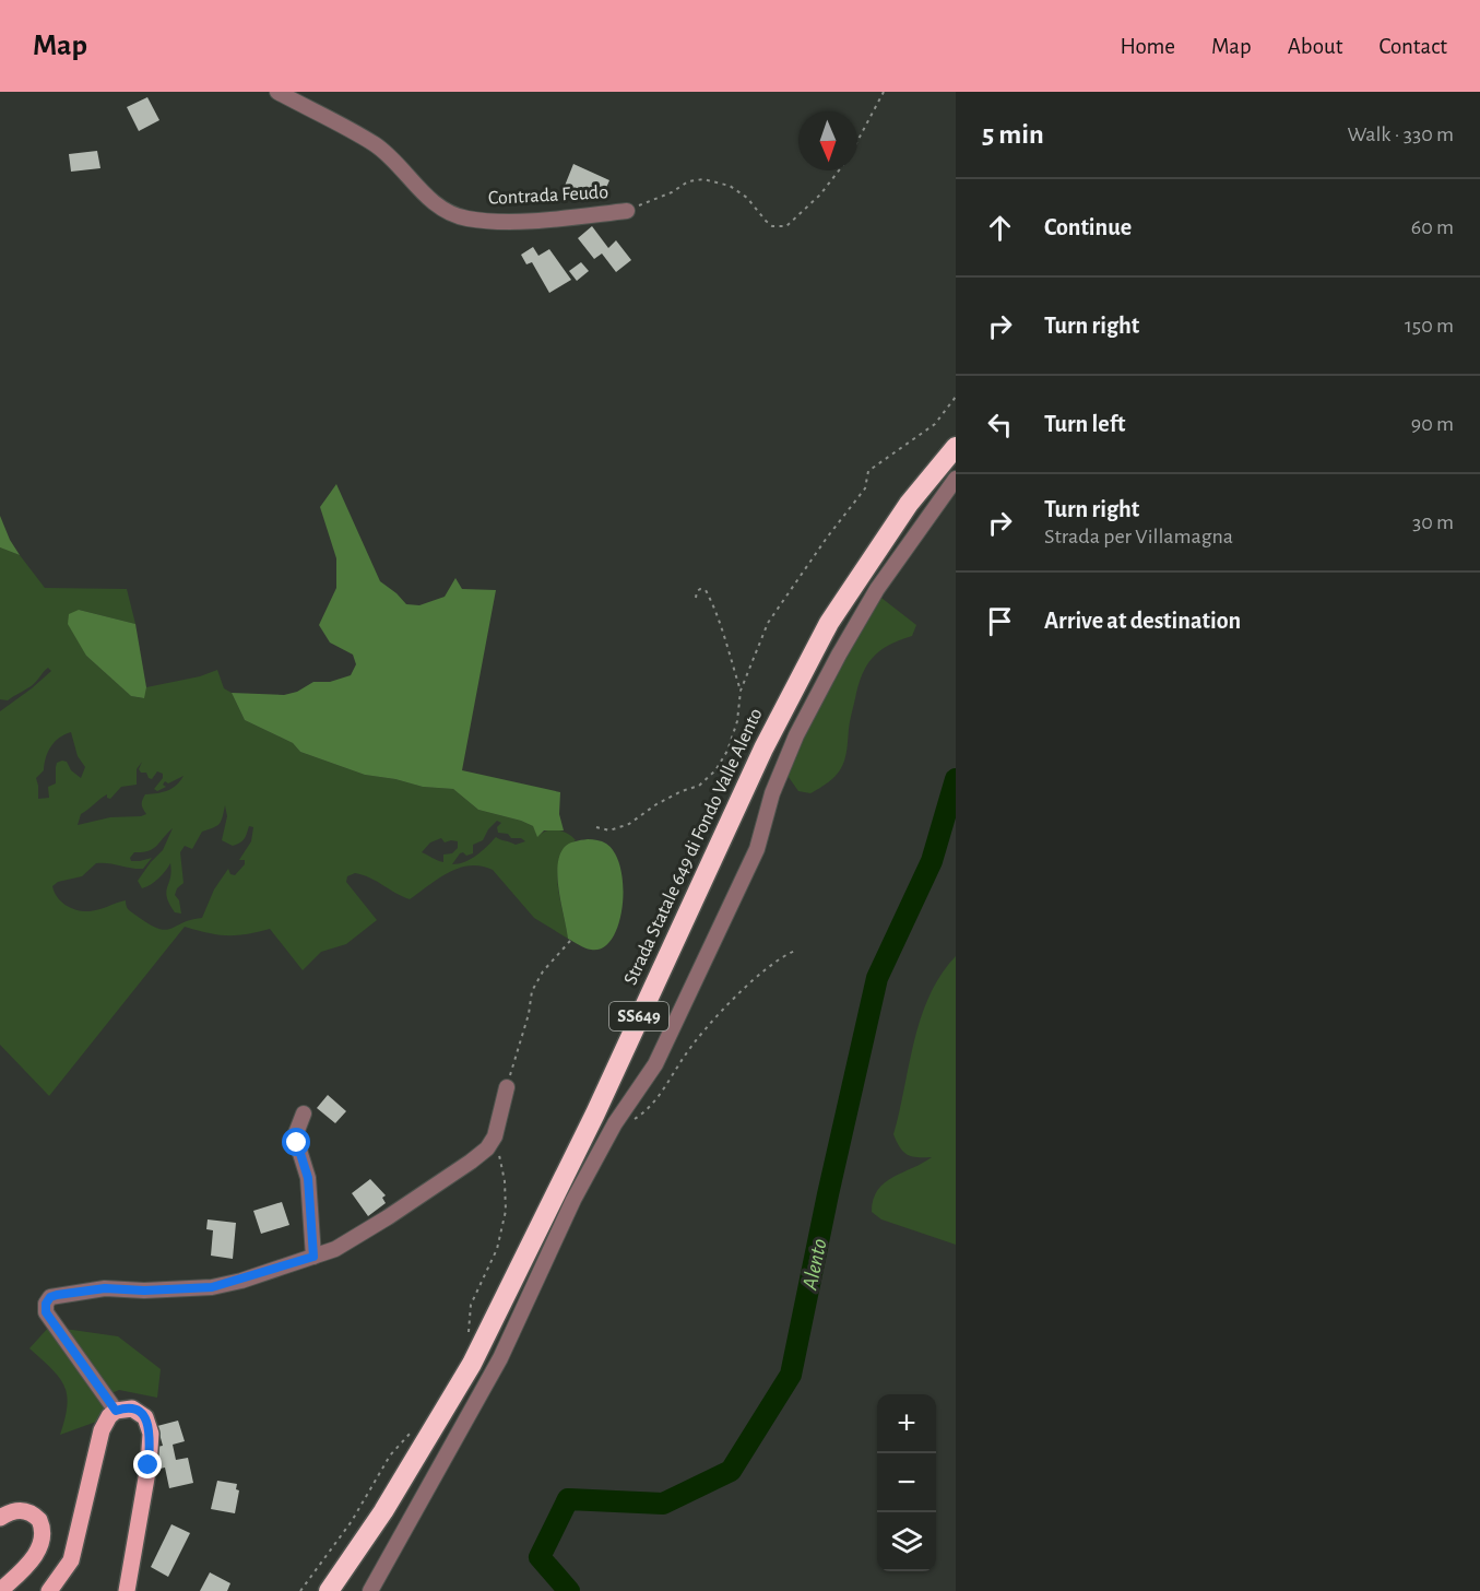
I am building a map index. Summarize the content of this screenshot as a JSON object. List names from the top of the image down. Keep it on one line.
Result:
{"streets":{"highway":["Strada Statale 649 di Fondo Valle Alento","SS649"],"street":["Contrada Feudo"]},"water":["Alento"],"north":"bottom","page":{"header":"Map","nav":["Home","Map","About","Contact"],"heading":["5 min","Walk · 330 m"],"list":[["Continue","60 m"],["Turn right","150 m"],["Turn left","90 m"],["Turn right","Strada per Villamagna","30 m"],"Arrive at destination"],"map_buttons":["+","−"]}}
